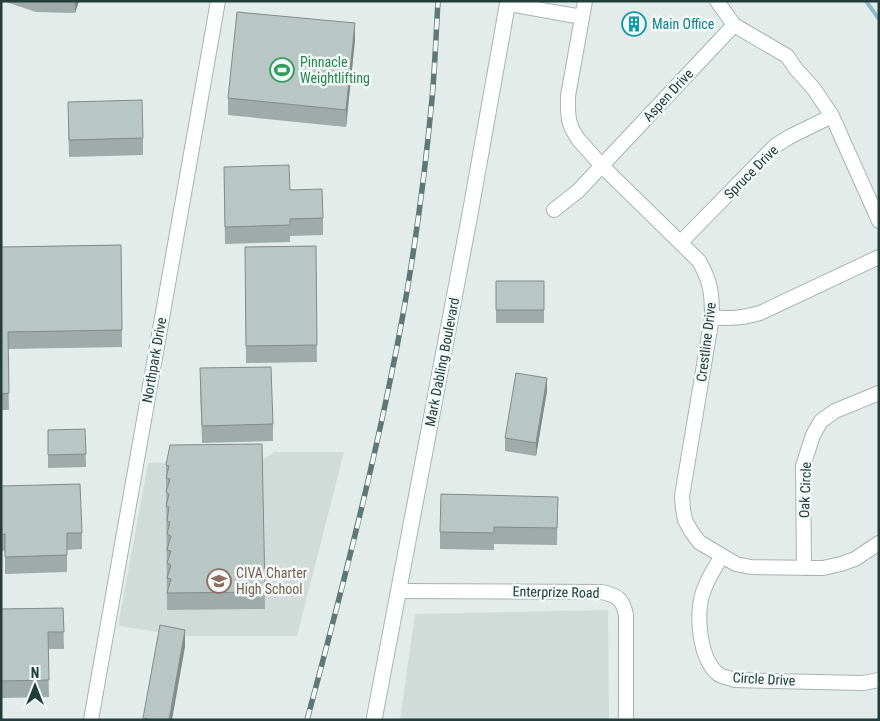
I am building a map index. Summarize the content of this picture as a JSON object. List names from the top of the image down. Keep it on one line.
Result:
{"streets":{"street":["Aspen Drive","Spruce Drive","Crestline Drive","Northpark Drive","Mark Dabling Boulevard","Oak Circle","Enterprize Road","Circle Drive"]},"crossings":[["Aspen Drive","Crestline Drive"],["Spruce Drive","Crestline Drive"],["Crestline Drive","Mark Dabling Boulevard"],["Crestline Drive","Oak Circle"],["Crestline Drive","Circle Drive"],["Mark Dabling Boulevard","Enterprize Road"]],"places":{"building":["Main Office"],"sports":["Pinnacle Weightlifting"],"school or university":["CIVA Charter High School"]},"north":"top"}
